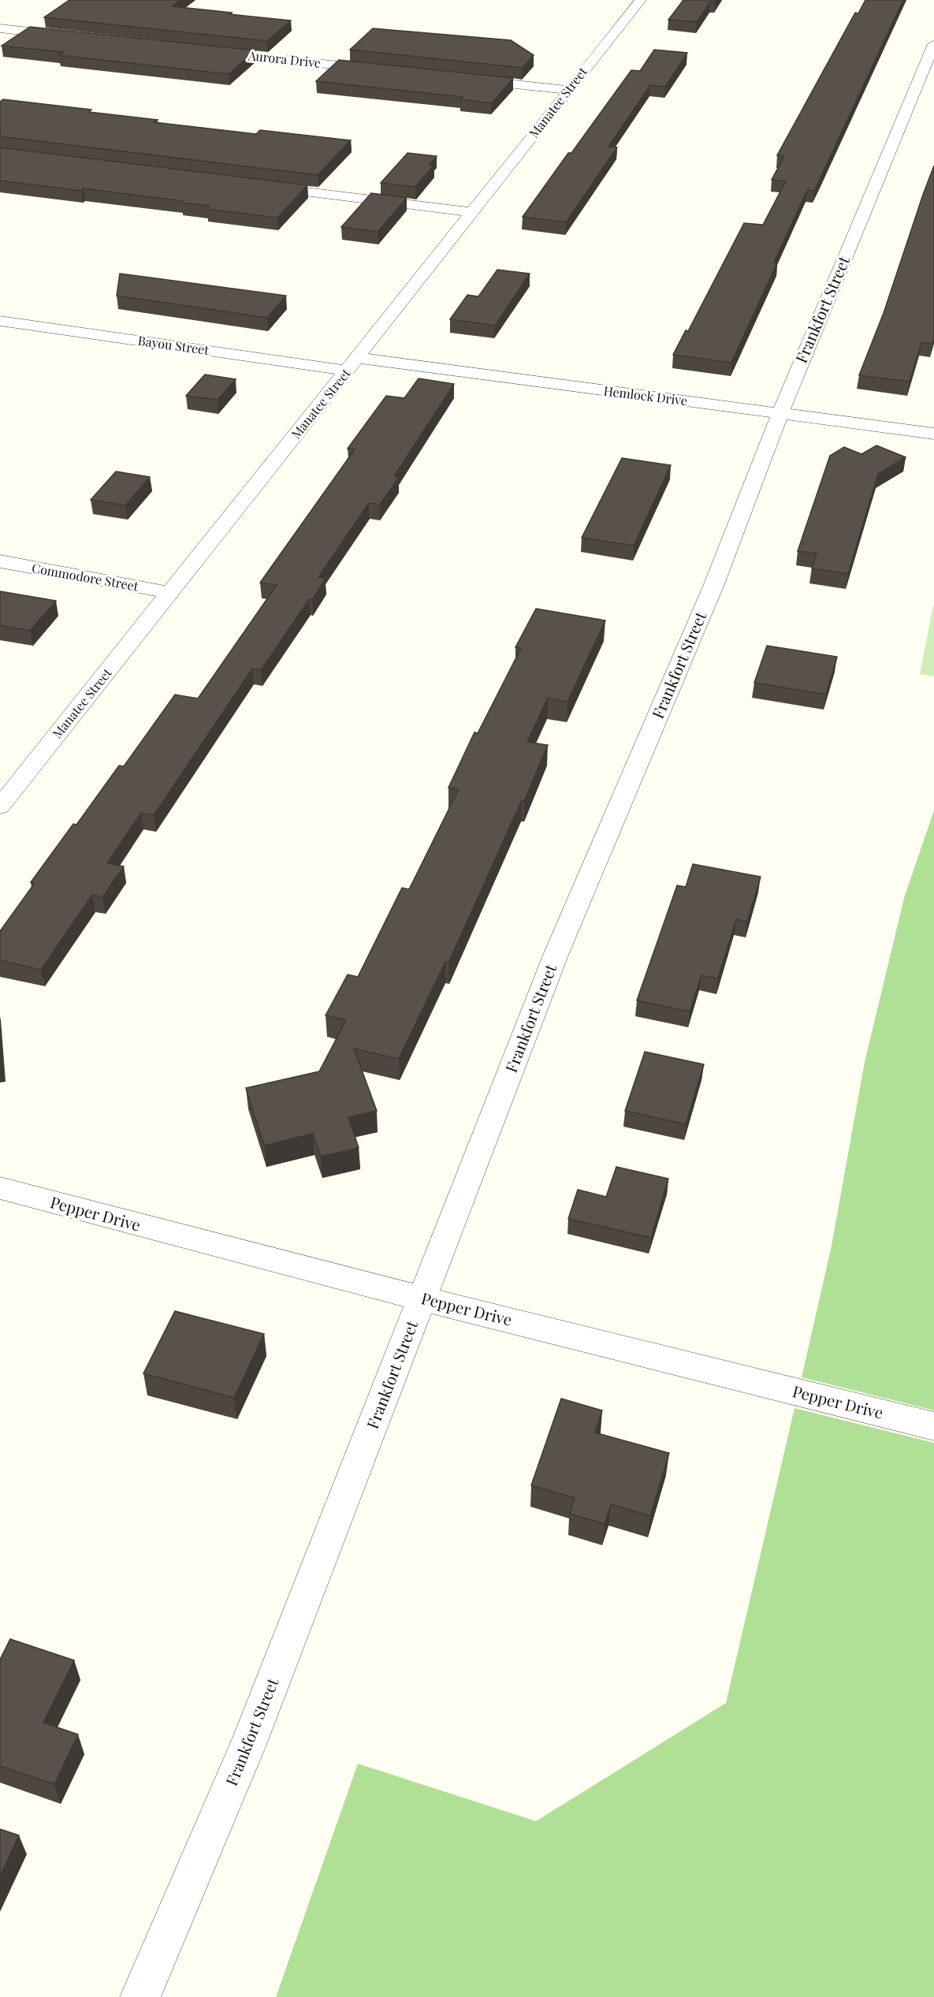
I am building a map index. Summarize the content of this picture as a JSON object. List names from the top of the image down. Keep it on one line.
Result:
{"streets":{"street":["Aurora Drive","Manatee Street","Frankfort Street","Bayou Street","Hemlock Drive","Commodore Street","Pepper Drive"]},"crossings":[["Manatee Street","Bayou Street"],["Manatee Street","Hemlock Drive"],["Manatee Street","Commodore Street"],["Frankfort Street","Hemlock Drive"],["Frankfort Street","Pepper Drive"],["Bayou Street","Hemlock Drive"]]}
